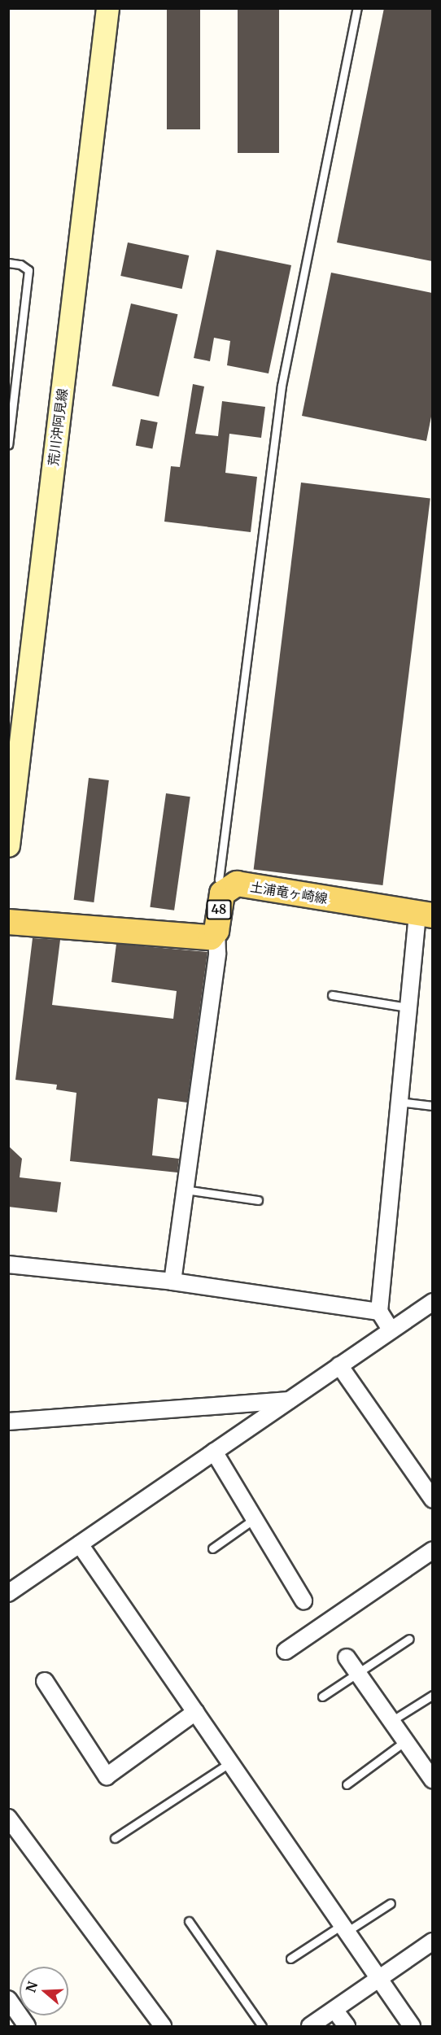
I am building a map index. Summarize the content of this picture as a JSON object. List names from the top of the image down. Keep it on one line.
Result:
{"streets":{"main road":["荒川沖阿見線","土浦竜ヶ崎線","48"]},"crossings":[["土浦竜ヶ崎線","48"]],"north":"left"}
